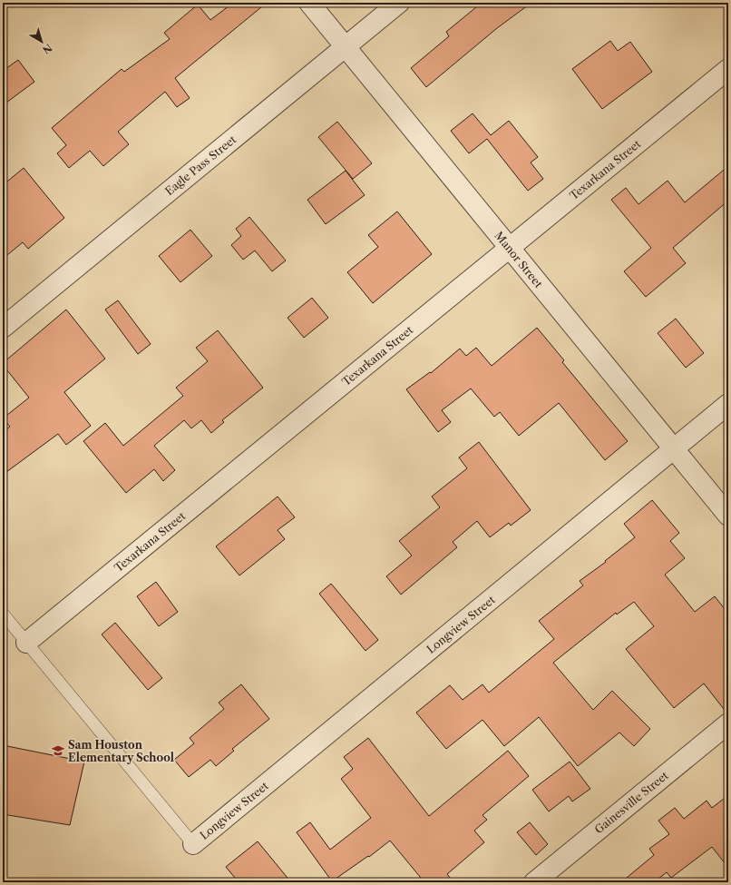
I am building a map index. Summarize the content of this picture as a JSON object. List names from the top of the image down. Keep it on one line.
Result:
{"streets":{"street":["Eagle Pass Street","Texarkana Street","Manor Street","Longview Street","Gainesville Street"]},"crossings":[["Eagle Pass Street","Manor Street"],["Texarkana Street","Manor Street"],["Manor Street","Longview Street"]],"places":{"school or university":["Sam Houston Elementary School"]},"north":"bottom right"}
